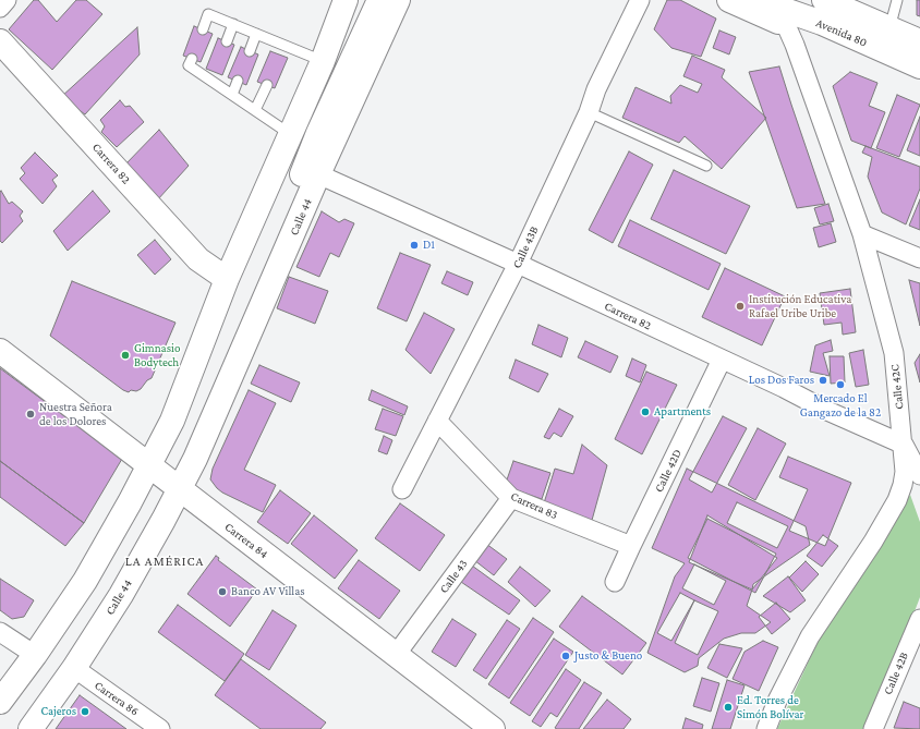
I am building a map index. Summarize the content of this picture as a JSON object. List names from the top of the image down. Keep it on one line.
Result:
{"streets":{"street":["Avenida 80","Carrera 82","Calle 44","Calle 43B","Calle 42C","Calle 42D","Carrera 83","Carrera 84","Calle 43","Calle 42B","Carrera 86"]},"crossings":[["Carrera 82","Calle 44"],["Carrera 82","Calle 43B"],["Carrera 82","Calle 42C"],["Carrera 82","Calle 42D"],["Calle 44","Carrera 84"],["Calle 44","Carrera 86"],["Calle 43B","Carrera 83"],["Calle 42D","Carrera 83"],["Carrera 83","Calle 43"],["Carrera 84","Calle 43"]],"districts":["LA AMÉRICA"],"places":["D1","Institución Educativa Rafael Uribe Uribe","Gimnasio Bodytech","Los Dos Faros","Mercado El Gangazo de la 82","Apartments","Nuestra Señora de los Dolores","Banco AV Villas","Justo & Bueno","Ed. Torres de Simón Bolívar","Cajeros"]}
